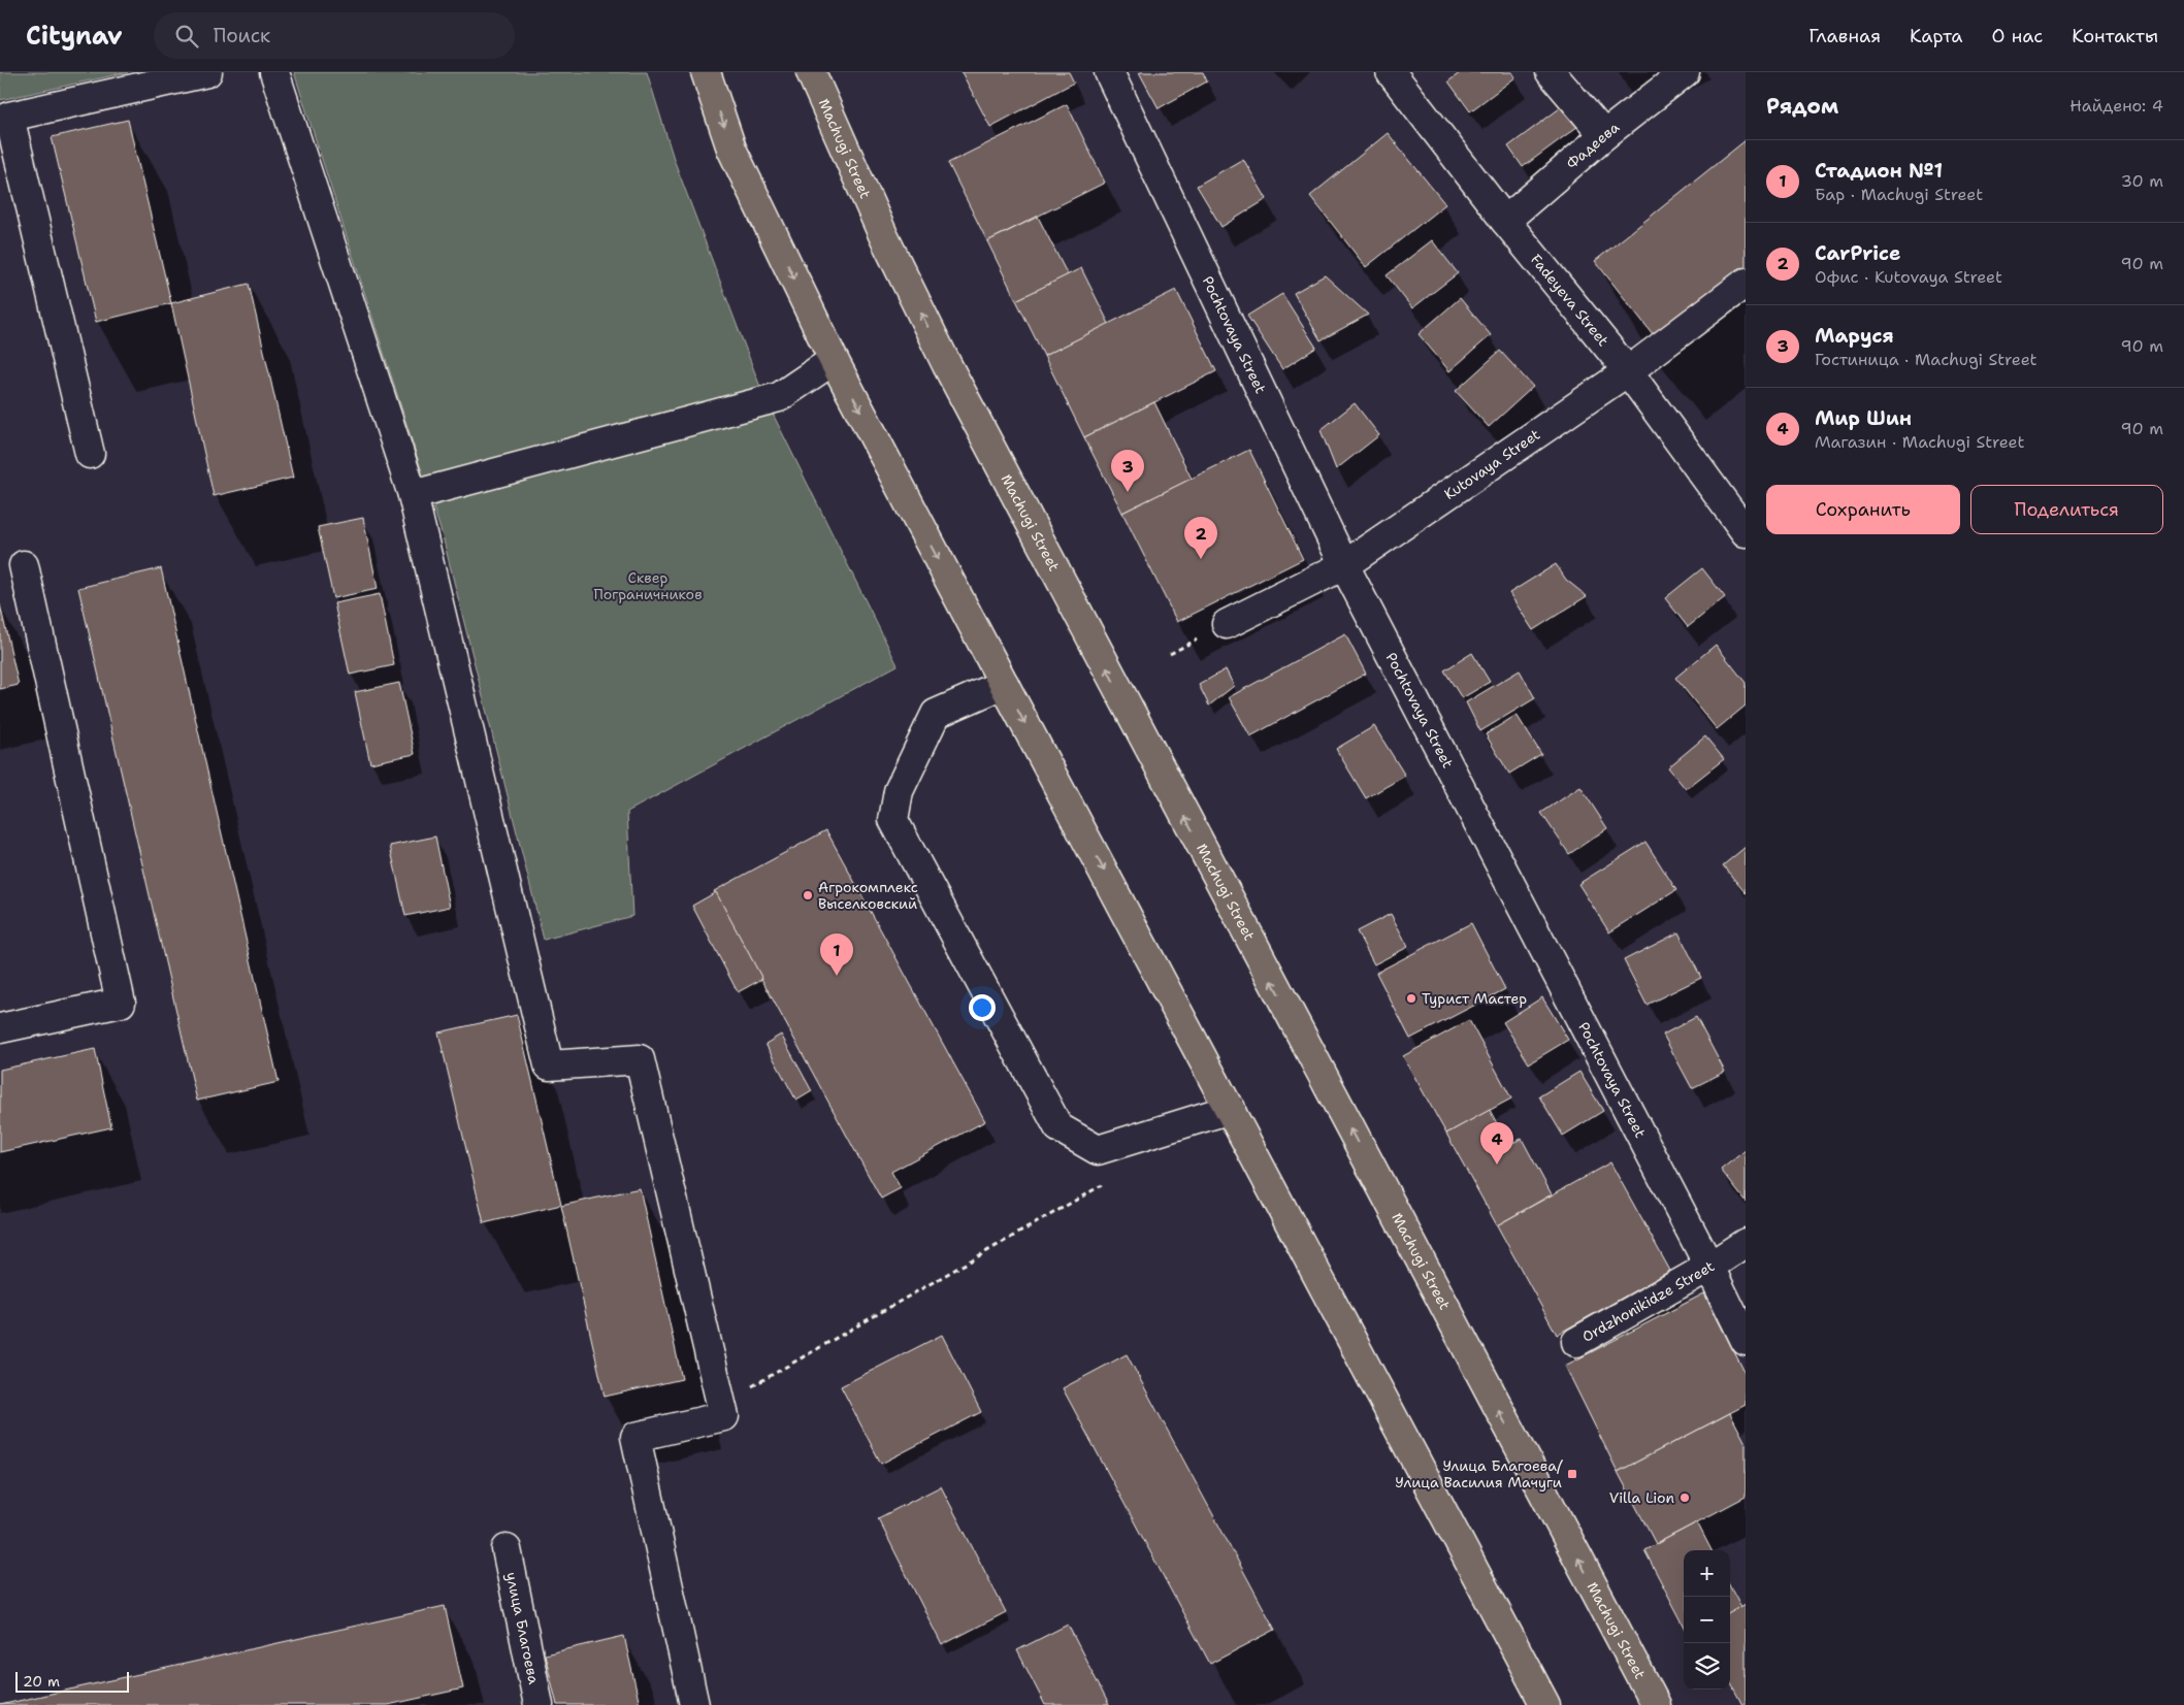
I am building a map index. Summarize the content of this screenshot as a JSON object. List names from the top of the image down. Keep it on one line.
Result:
{"streets":{"main road":["Machugi Street"],"street":["Фадеева","Fadeyeva Street","Pochtovaya Street","Kutovaya Street","Ordzhonikidze Street","улица Благоева"]},"crossings":[["Фадеева","Fadeyeva Street"],["Fadeyeva Street","Kutovaya Street"],["Pochtovaya Street","Kutovaya Street"],["Pochtovaya Street","Ordzhonikidze Street"]],"parks":["Сквер Пограничников"],"places":{"other":["Агрокомплекс Выселковский","Турист Мастер","Villa Lion"],"transit":["Улица Благоева/ Улица Василия Мачуги"]},"scale_bar":"20 m","page":{"header":"Citynav","search":"Поиск","nav":["Главная","Карта","О нас","Контакты"],"heading":["Рядом","Найдено: 4"],"list":[{"mark":"1","name":"Стадион №1","note":"Бар · Machugi Street","value":"30 m"},{"mark":"2","name":"CarPrice","note":"Офис · Kutovaya Street","value":"90 m"},{"mark":"3","name":"Маруся","note":"Гостиница · Machugi Street","value":"90 m"},{"mark":"4","name":"Мир Шин","note":"Магазин · Machugi Street","value":"90 m"}],"pins":["3","2","1","4"],"buttons":["Сохранить","Поделиться"],"map_buttons":["+","−"],"scale":"20 m"}}
